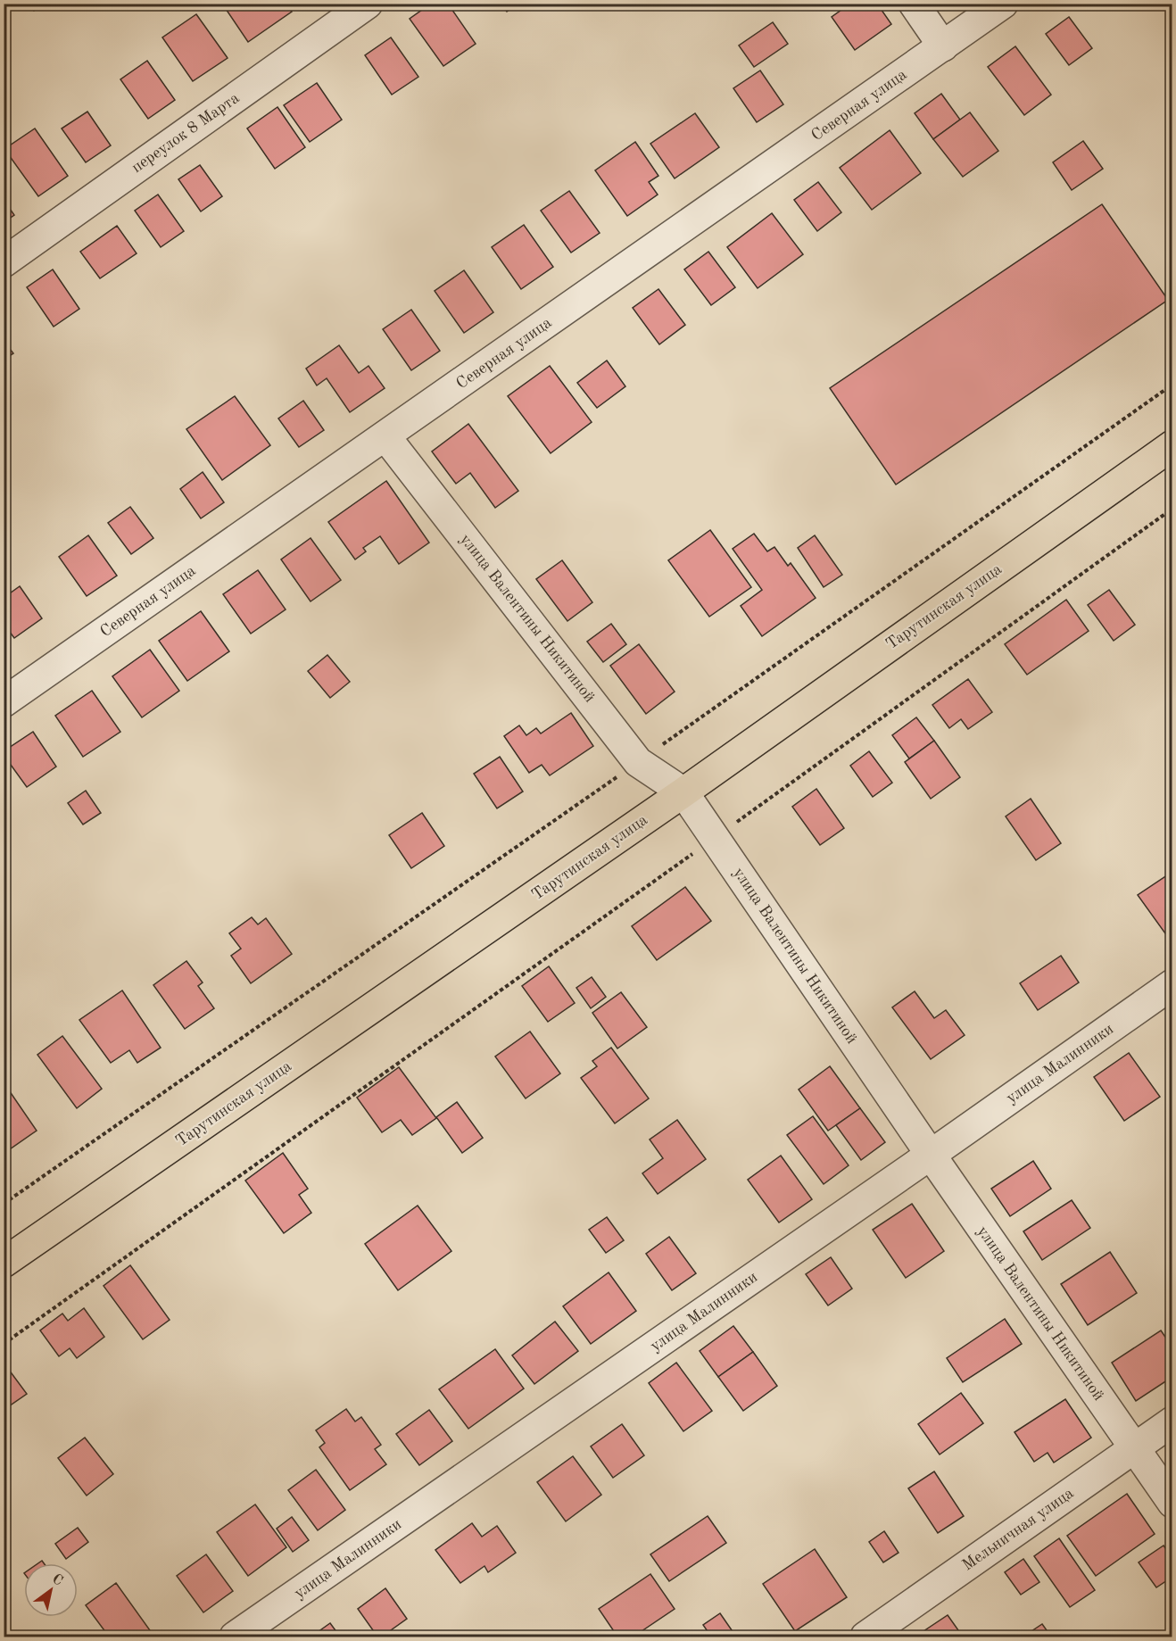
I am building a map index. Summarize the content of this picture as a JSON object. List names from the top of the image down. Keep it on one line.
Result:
{"streets":{"main road":["Тарутинская улица"],"street":["Северная улица","переулок 8 Марта","улица Валентины Никитиной","улица Малинники","Мельничная улица"]},"crossings":[["Северная улица","улица Валентины Никитиной"],["Тарутинская улица","улица Валентины Никитиной"],["улица Валентины Никитиной","улица Малинники"],["улица Валентины Никитиной","Мельничная улица"]],"north":"top right"}
